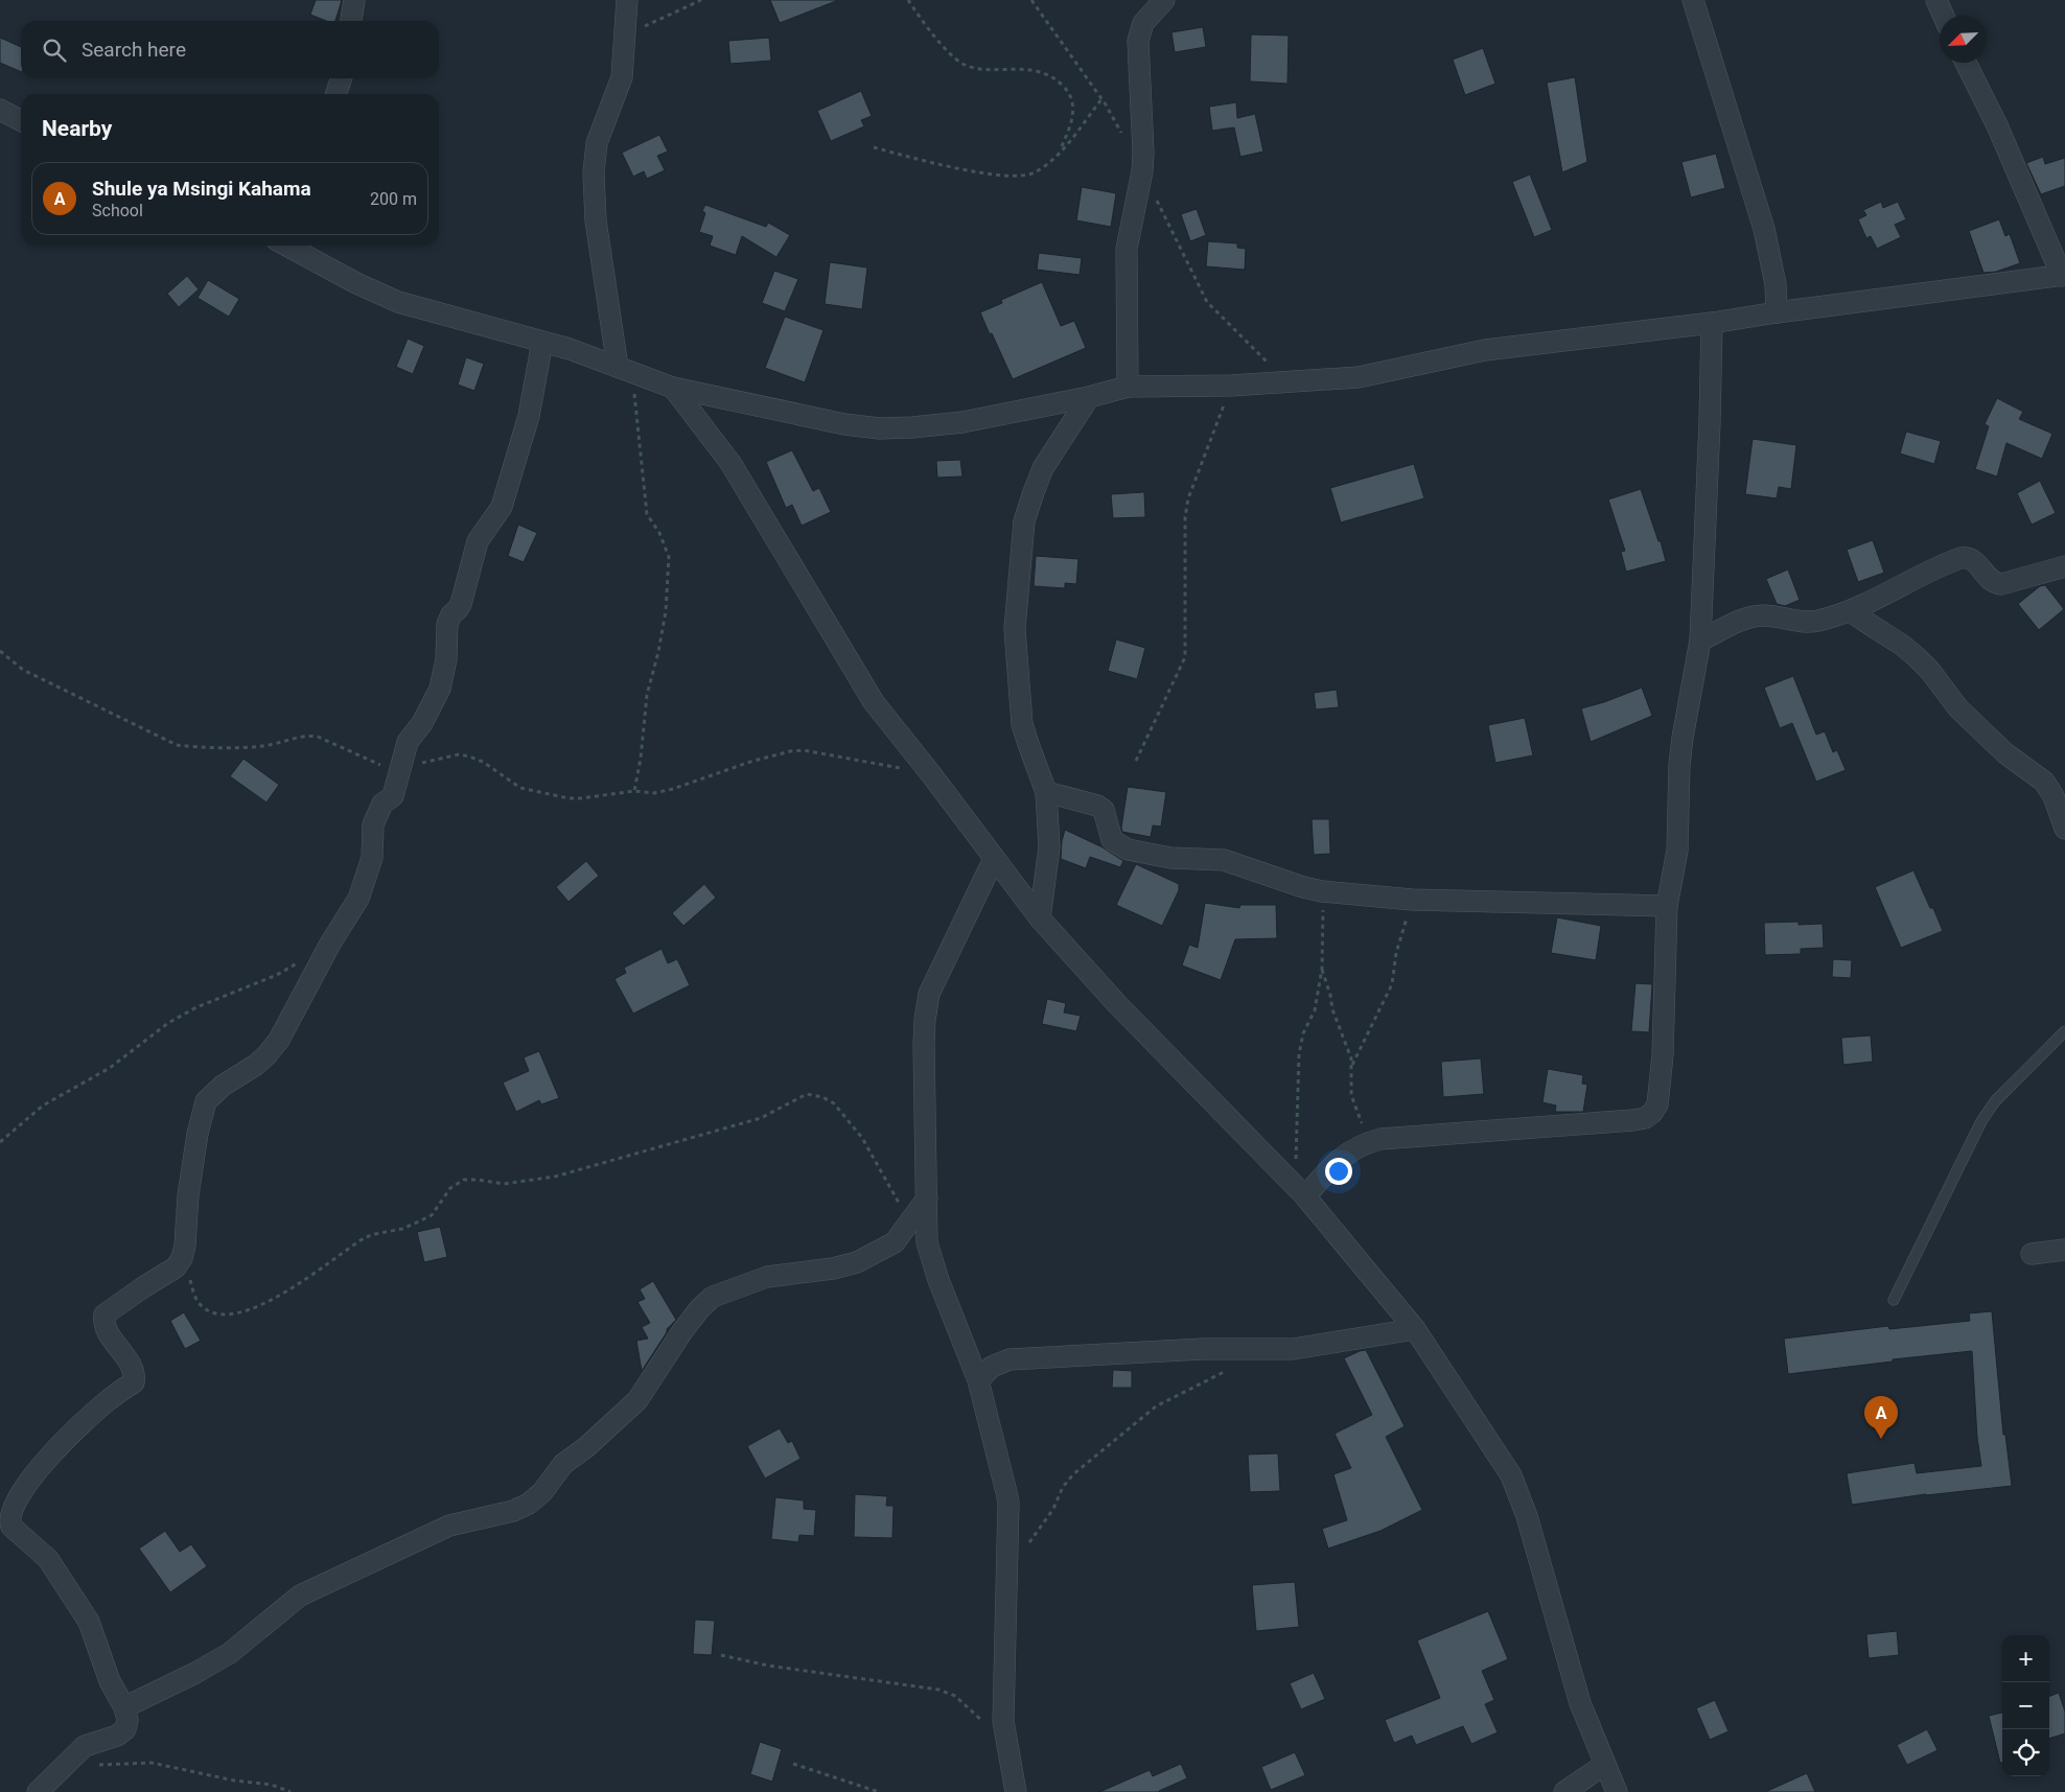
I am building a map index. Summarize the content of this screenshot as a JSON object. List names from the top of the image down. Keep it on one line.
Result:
{"north":"bottom left","page":{"search":"Search here","heading":"Nearby","list":[{"mark":"A","name":"Shule ya Msingi Kahama","note":"School","value":"200 m"}],"pins":"A","map_buttons":["+","−"]}}
